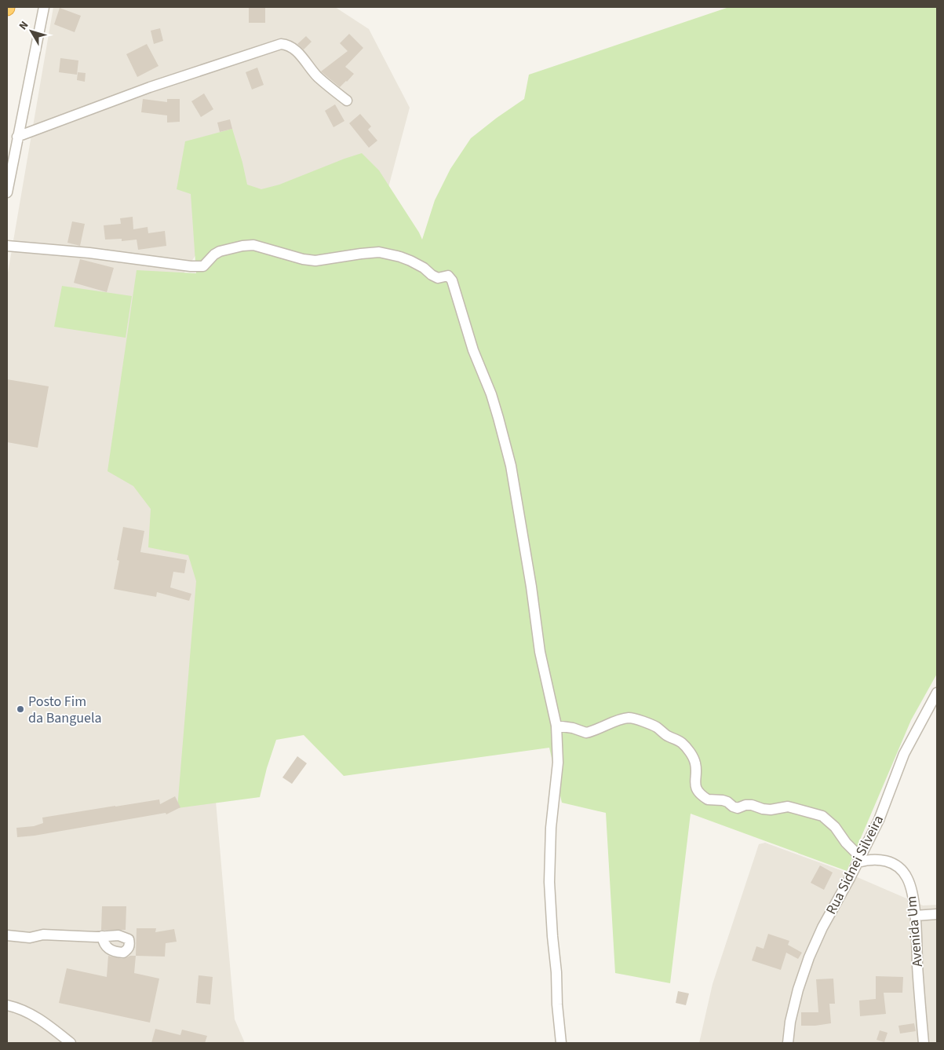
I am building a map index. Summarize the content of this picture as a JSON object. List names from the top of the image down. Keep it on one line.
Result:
{"streets":{"street":["Rua Sidnei Silveira","Avenida Um"]},"crossings":[["Rua Sidnei Silveira","Avenida Um"]],"places":["Posto Fim da Banguela"],"north":"top left"}
